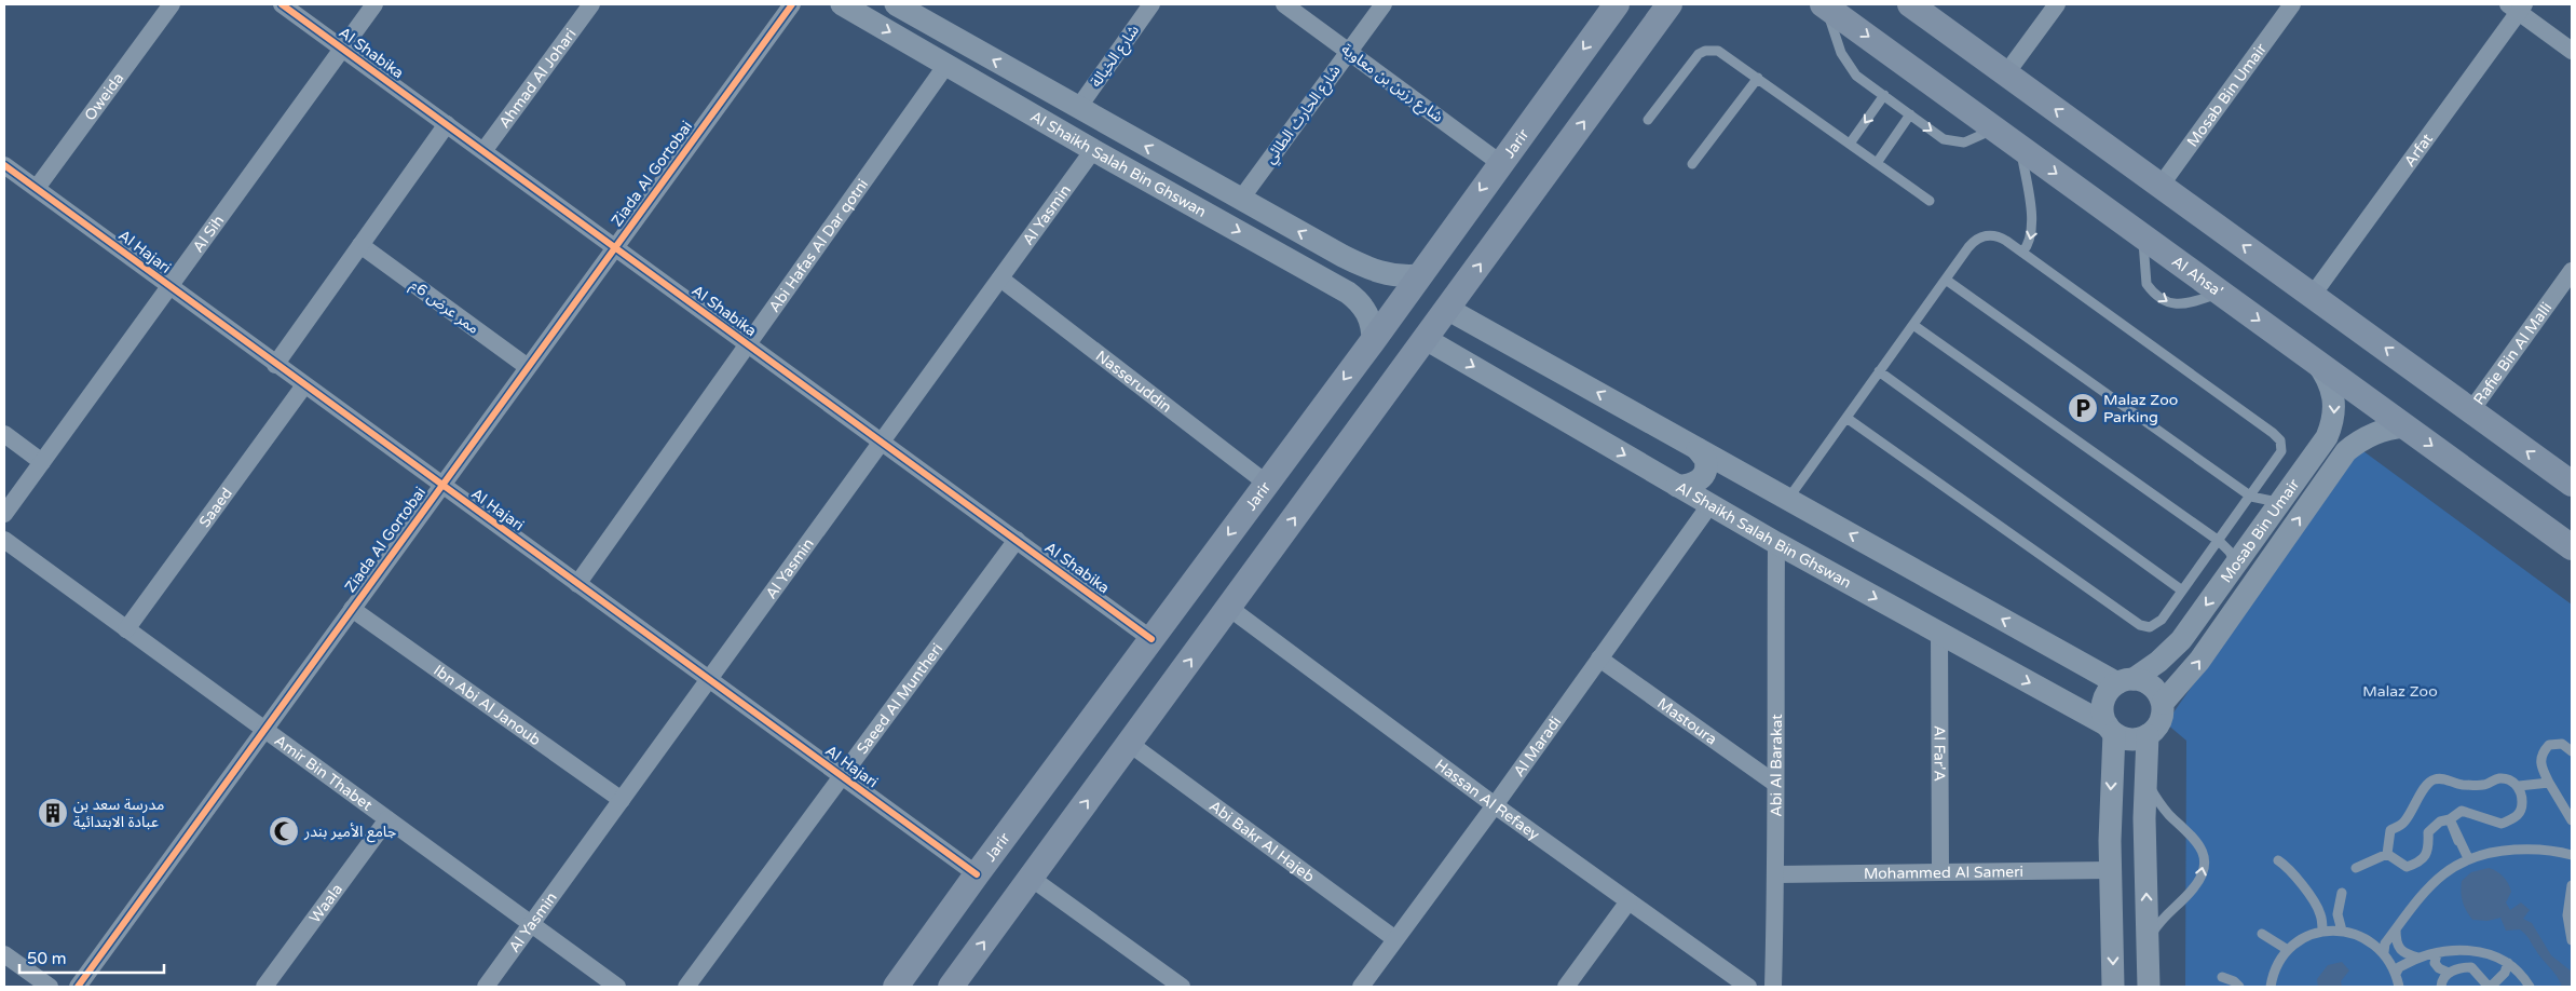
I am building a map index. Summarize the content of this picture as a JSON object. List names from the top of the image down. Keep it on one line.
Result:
{"streets":{"main road":["Jarir","Al Ahsa'"],"street":["Al Shabika","شارع الخيالة","Ahmad Al Johari","شارع رزين بن معاوية","Mosab Bin Umair","Oweida","شارع الحارث الطائي","Arfat","Al Shaikh Salah Bin Ghswan","Ziada Al Gortobai","Al Yasmin","Al Sih","Abi Hafas Al Dar qotni","Al Hajari","ممر عرض 6م","Rafie Bin Al Malli","Nasseruddin","Saaed","Saeed Al Muntheri","Ibn Abi Al Janoub","Mastoura","Al Maradi","Al Far'A","Abi Al Barakat","Amir Bin Thabet","Hassan Al Refaey","Abi Bakr Al Hajeb","Mohammed Al Sameri","Waala"]},"crossings":[["Al Shabika","Ahmad Al Johari"],["Al Shabika","Jarir"],["Al Shabika","Ziada Al Gortobai"],["Al Shabika","Al Yasmin"],["Al Shabika","Al Sih"],["Al Shabika","Abi Hafas Al Dar qotni"],["Al Shabika","Saeed Al Muntheri"],["شارع الخيالة","Al Shaikh Salah Bin Ghswan"],["شارع رزين بن معاوية","شارع الحارث الطائي"],["شارع رزين بن معاوية","Jarir"],["Mosab Bin Umair","Al Shaikh Salah Bin Ghswan"],["Mosab Bin Umair","Al Ahsa'"],["Mosab Bin Umair","Mohammed Al Sameri"],["Oweida","Al Hajari"],["شارع الحارث الطائي","Al Shaikh Salah Bin Ghswan"],["Jarir","Al Shaikh Salah Bin Ghswan"],["Jarir","Al Hajari"],["Jarir","Nasseruddin"],["Al Shaikh Salah Bin Ghswan","Al Yasmin"],["Al Shaikh Salah Bin Ghswan","Abi Hafas Al Dar qotni"],["Al Shaikh Salah Bin Ghswan","Al Maradi"],["Al Shaikh Salah Bin Ghswan","Al Far'A"],["Al Shaikh Salah Bin Ghswan","Abi Al Barakat"],["Ziada Al Gortobai","Al Hajari"],["Ziada Al Gortobai","ممر عرض 6م"],["Ziada Al Gortobai","Ibn Abi Al Janoub"],["Ziada Al Gortobai","Amir Bin Thabet"],["Al Yasmin","Al Hajari"],["Al Yasmin","Nasseruddin"],["Al Yasmin","Ibn Abi Al Janoub"],["Al Yasmin","Amir Bin Thabet"],["Al Sih","Al Hajari"],["Abi Hafas Al Dar qotni","Al Hajari"],["Al Hajari","Saaed"],["Al Hajari","Saeed Al Muntheri"],["Saaed","Amir Bin Thabet"],["Mastoura","Al Maradi"],["Mastoura","Abi Al Barakat"],["Al Maradi","Hassan Al Refaey"],["Al Maradi","Abi Bakr Al Hajeb"],["Al Far'A","Mohammed Al Sameri"],["Abi Al Barakat","Mohammed Al Sameri"],["Amir Bin Thabet","Waala"]],"parks":["Malaz Zoo"],"places":{"parking":["Malaz Zoo Parking"],"building":["مدرسة سعد بن عبادة الابتدائية"],"mosque":["جامع الأمير بندر"]},"scale_bar":"50 m"}
